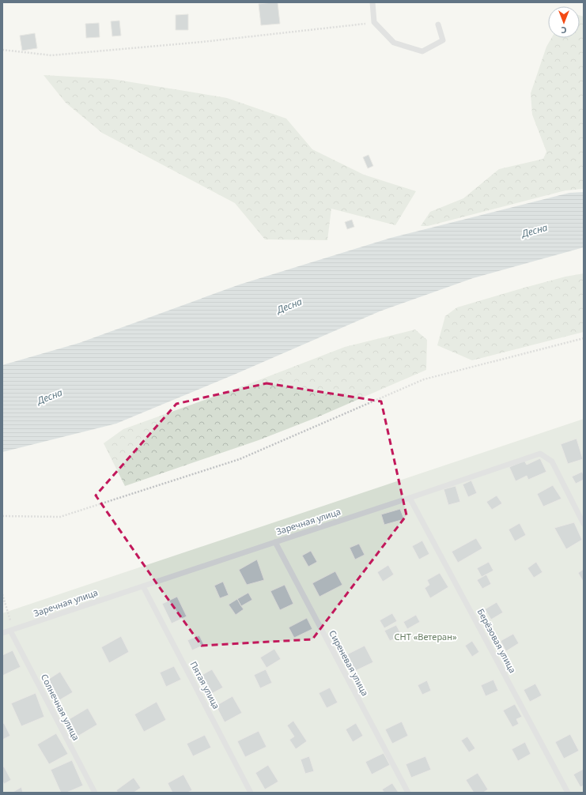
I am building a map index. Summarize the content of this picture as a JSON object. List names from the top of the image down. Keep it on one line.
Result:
{"streets":{"lane":["Заречная улица","Берёзовая улица","Сиреневая улица","Пятая улица","Солнечная улица"]},"crossings":[["Заречная улица","Берёзовая улица"],["Заречная улица","Сиреневая улица"],["Заречная улица","Пятая улица"],["Заречная улица","Солнечная улица"]],"water":["Десна"],"parks":["СНТ «Ветеран»"],"north":"bottom"}
